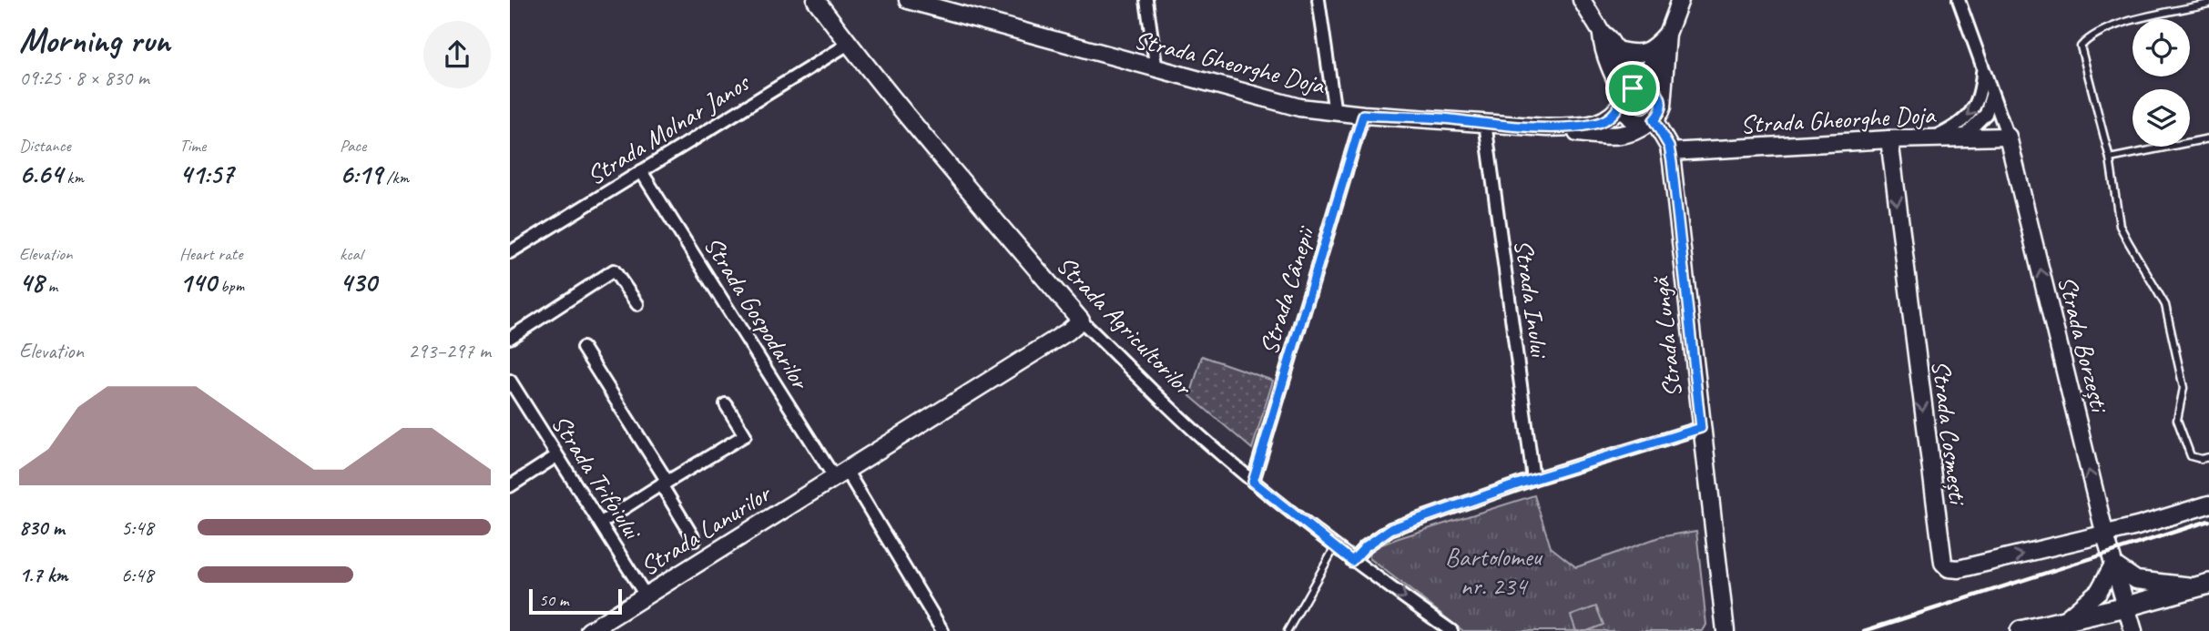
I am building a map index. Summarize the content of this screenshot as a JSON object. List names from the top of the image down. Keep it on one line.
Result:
{"streets":{"main road":["Strada Gheorghe Doja","Strada Agricultorilor","Strada Lungă","Strada Borzești","Strada Cosmești","Strada Lanurilor"],"street":["Strada Molnar Janos","Strada Cânepii","Strada Inului","Strada Gospodarilor","Strada Trifoiului"]},"crossings":[["Strada Gheorghe Doja","Strada Cânepii"],["Strada Gheorghe Doja","Strada Inului"],["Strada Gheorghe Doja","Strada Lungă"],["Strada Gheorghe Doja","Strada Borzești"],["Strada Gheorghe Doja","Strada Cosmești"],["Strada Molnar Janos","Strada Gospodarilor"],["Strada Molnar Janos","Strada Agricultorilor"],["Strada Cânepii","Strada Agricultorilor"],["Strada Gospodarilor","Strada Lanurilor"],["Strada Agricultorilor","Strada Lanurilor"],["Strada Borzești","Strada Cosmești"],["Strada Trifoiului","Strada Lanurilor"]],"parks":["Bartolomeu nr. 234"],"scale_bar":"50 m","page":{"heading":["Morning run","09:25 · 8 × 830 m"],"stats":[["Distance","6.64 km"],["Time","41:57"],["Pace","6:19 /km"],["Elevation","48 m"],["Heart rate","140 bpm"],["kcal","430"]],"chart":["Elevation","293–297 m"],"list":[{"name":"830 m","note":"5:48"},{"name":"1.7 km","note":"6:48"}],"scale":"50 m"}}
